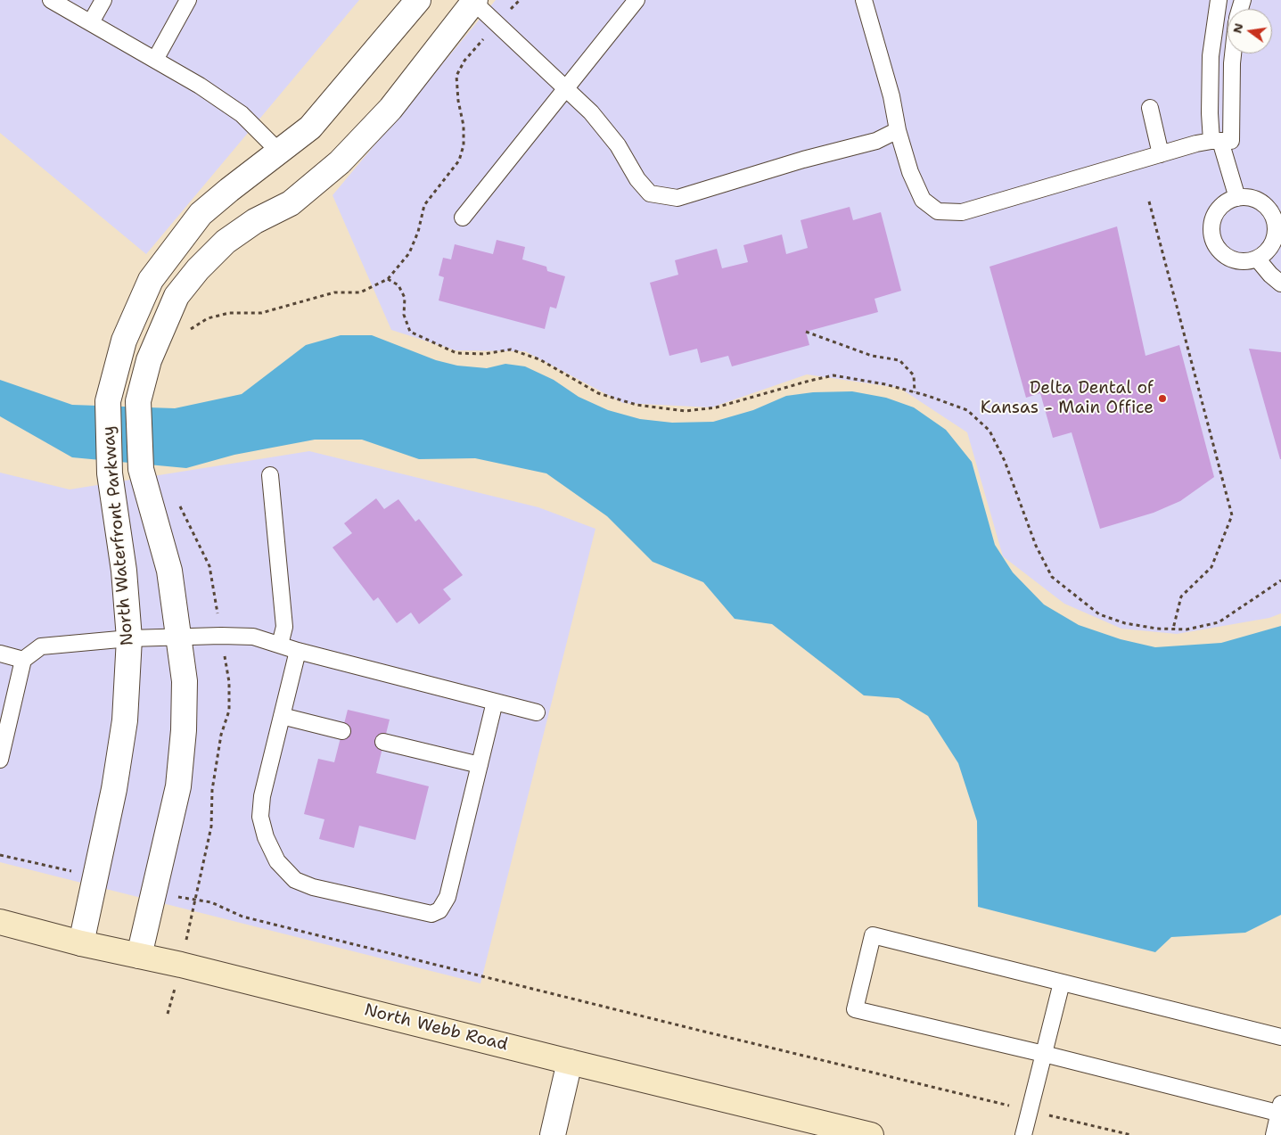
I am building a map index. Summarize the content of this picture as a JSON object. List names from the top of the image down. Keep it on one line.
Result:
{"streets":{"main road":["North Webb Road"],"street":["North Waterfront Parkway"]},"crossings":[["North Waterfront Parkway","North Webb Road"]],"places":["Delta Dental of Kansas - Main Office"],"north":"left"}
